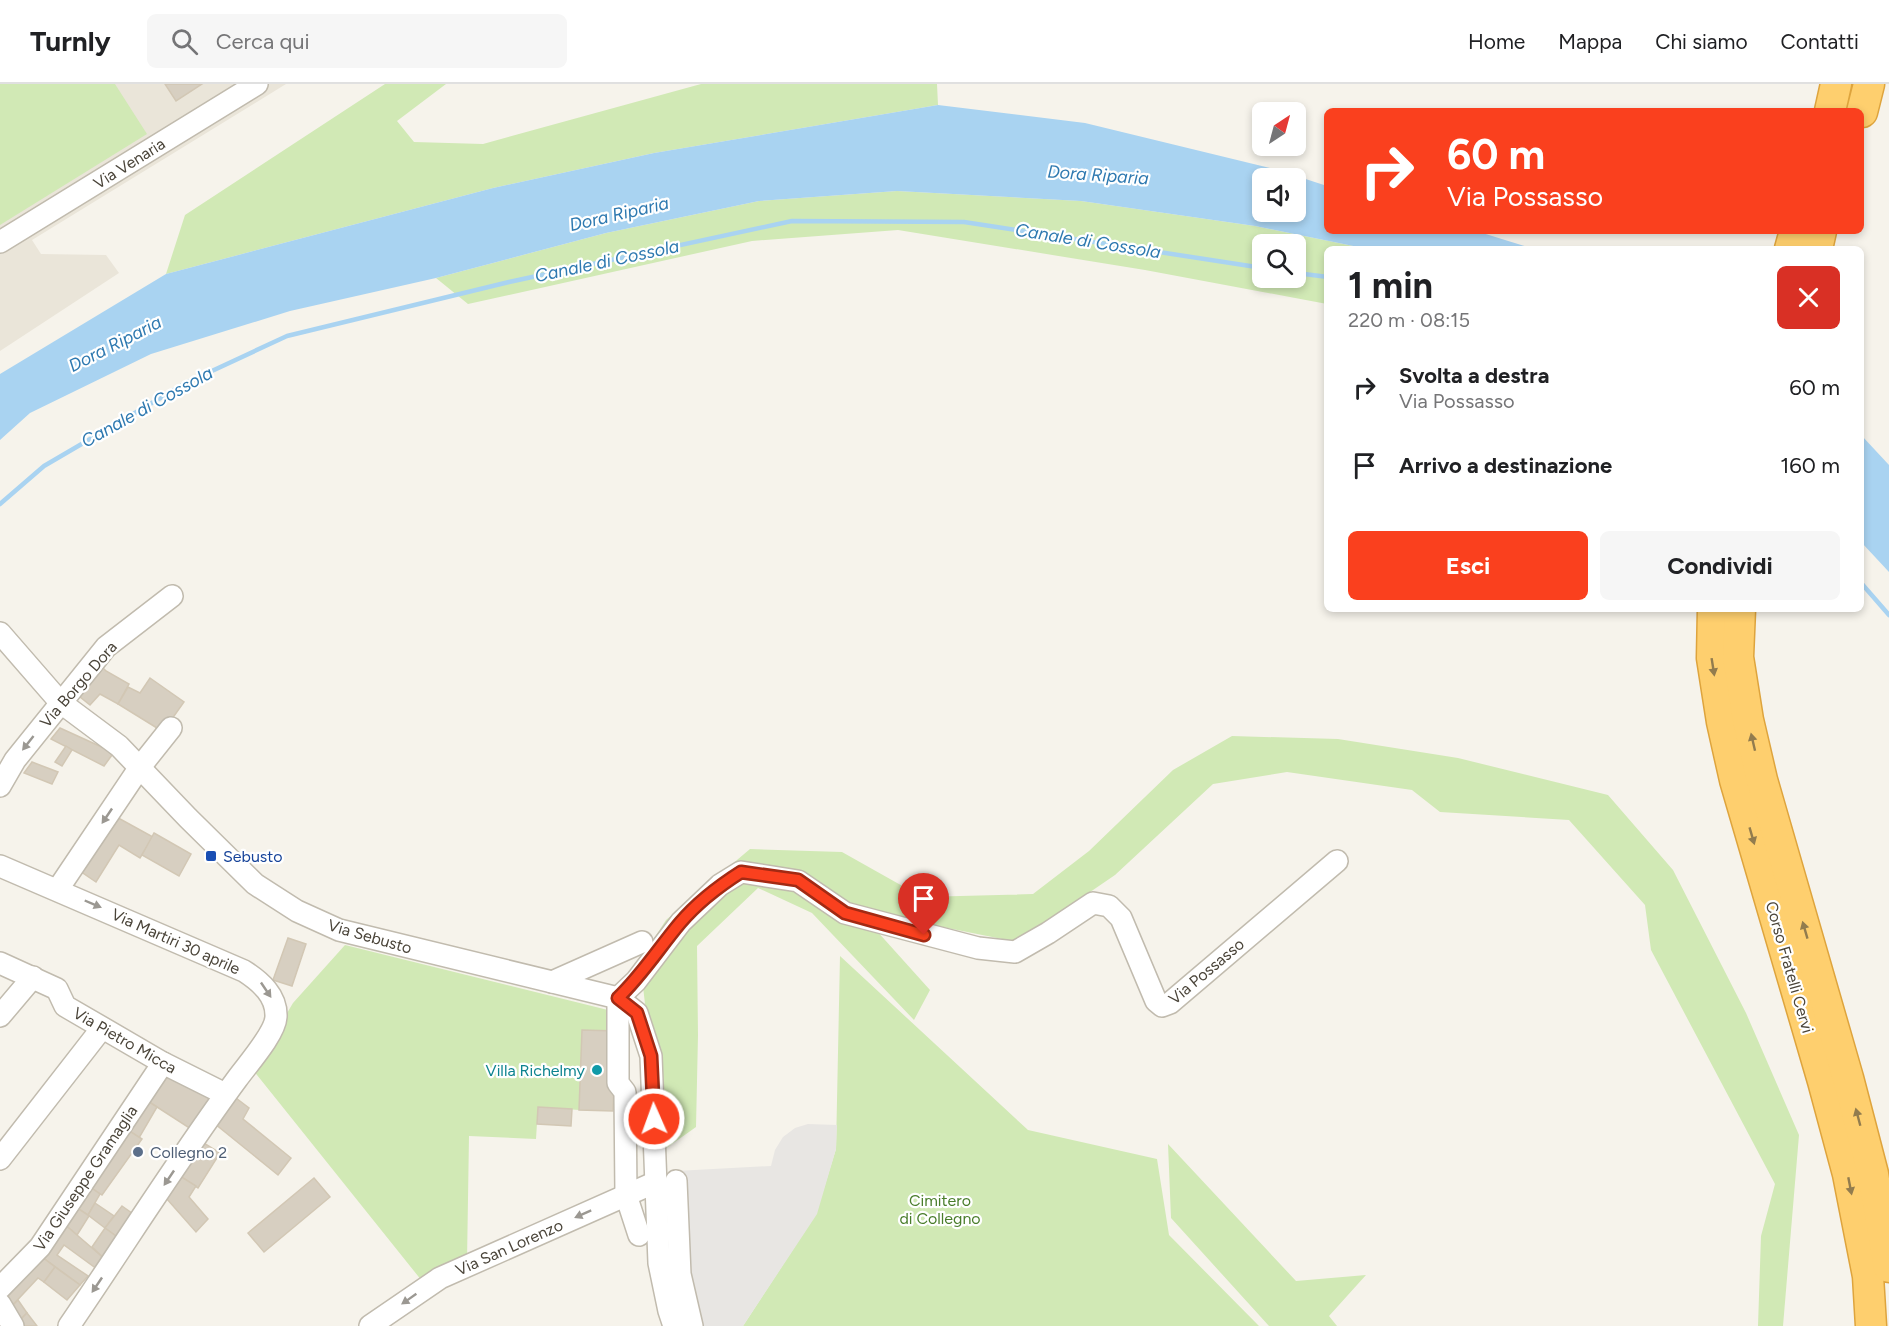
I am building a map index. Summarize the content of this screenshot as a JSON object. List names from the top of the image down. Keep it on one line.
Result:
{"streets":{"highway":["Corso Fratelli Cervi"],"street":["Via Venaria","Via Borgo Dora","Via Sebusto","Via Martiri 30 aprile","Via Possasso","Via Pietro Micca","Via Giuseppe Gramaglia","Via San Lorenzo"]},"crossings":[["Via Borgo Dora","Via Sebusto"],["Via Sebusto","Via Possasso"],["Via Martiri 30 aprile","Via Pietro Micca"],["Via Pietro Micca","Via Giuseppe Gramaglia"]],"one_way":["Via San Lorenzo"],"water":["Dora Riparia","Canale di Cossola"],"parks":["Cimitero di Collegno"],"places":{"transit":["Sebusto"],"other":["Villa Richelmy","Collegno 2"]},"north":"top right","page":{"header":"Turnly","search":"Cerca qui","nav":["Home","Mappa","Chi siamo","Contatti"],"turn":["60 m","Via Possasso"],"heading":["1 min","220 m · 08:15"],"list":[{"name":"Svolta a destra","note":"Via Possasso","value":"60 m"},{"name":"Arrivo a destinazione","value":"160 m"}],"buttons":["Esci","Condividi"]}}
